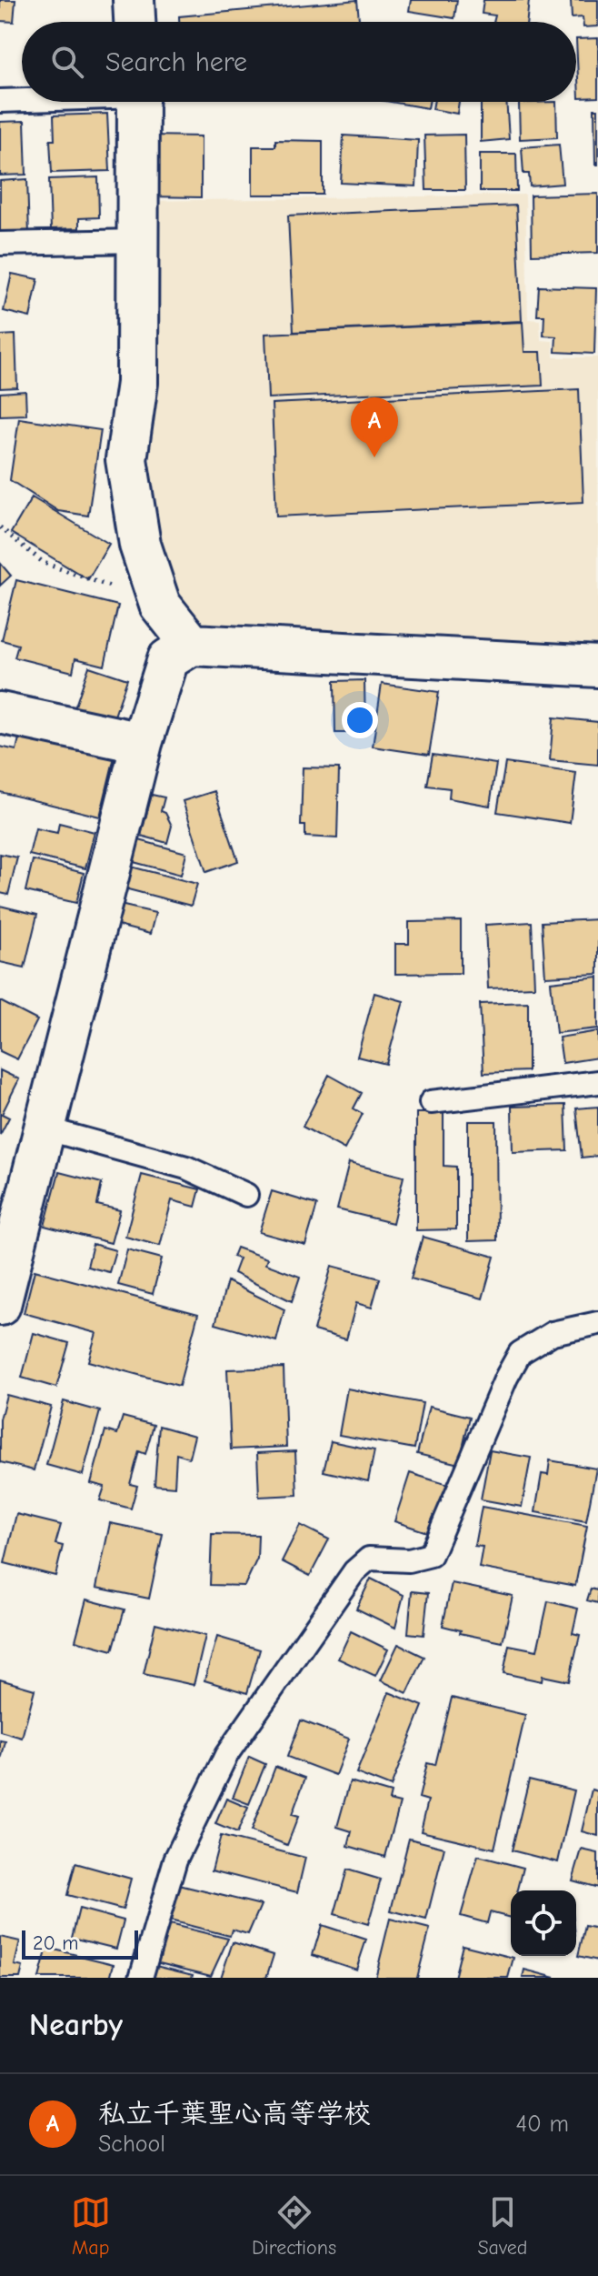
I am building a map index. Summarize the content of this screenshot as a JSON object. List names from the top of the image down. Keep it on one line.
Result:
{"scale_bar":"20 m","page":{"search":"Search here","pins":"A","scale":"20 m","heading":"Nearby","list":[{"mark":"A","name":"私立千葉聖心高等学校","note":"School","value":"40 m"}],"nav":["Map","Directions","Saved"]}}
